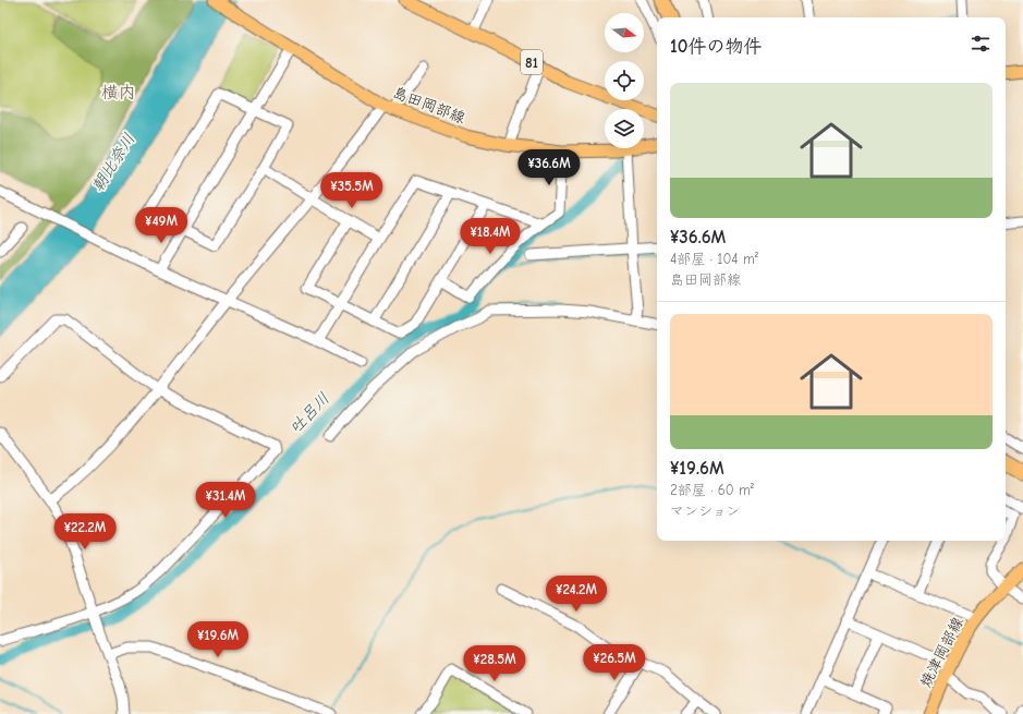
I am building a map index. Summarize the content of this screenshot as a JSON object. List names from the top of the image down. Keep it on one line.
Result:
{"streets":{"main road":["81","島田岡部線","焼津岡部線"]},"districts":["横内"],"water":["朝比奈川","吐呂川"],"north":"right","page":{"heading":"10件の物件","list":[{"name":"¥36.6M","note":"4部屋 · 104 m² · 島田岡部線"},{"name":"¥19.6M","note":"2部屋 · 60 m² · マンション"}],"price":["¥36.6M","¥35.5M","¥49M","¥18.4M","¥31.4M","¥22.2M","¥24.2M","¥19.6M","¥26.5M","¥28.5M"]}}
